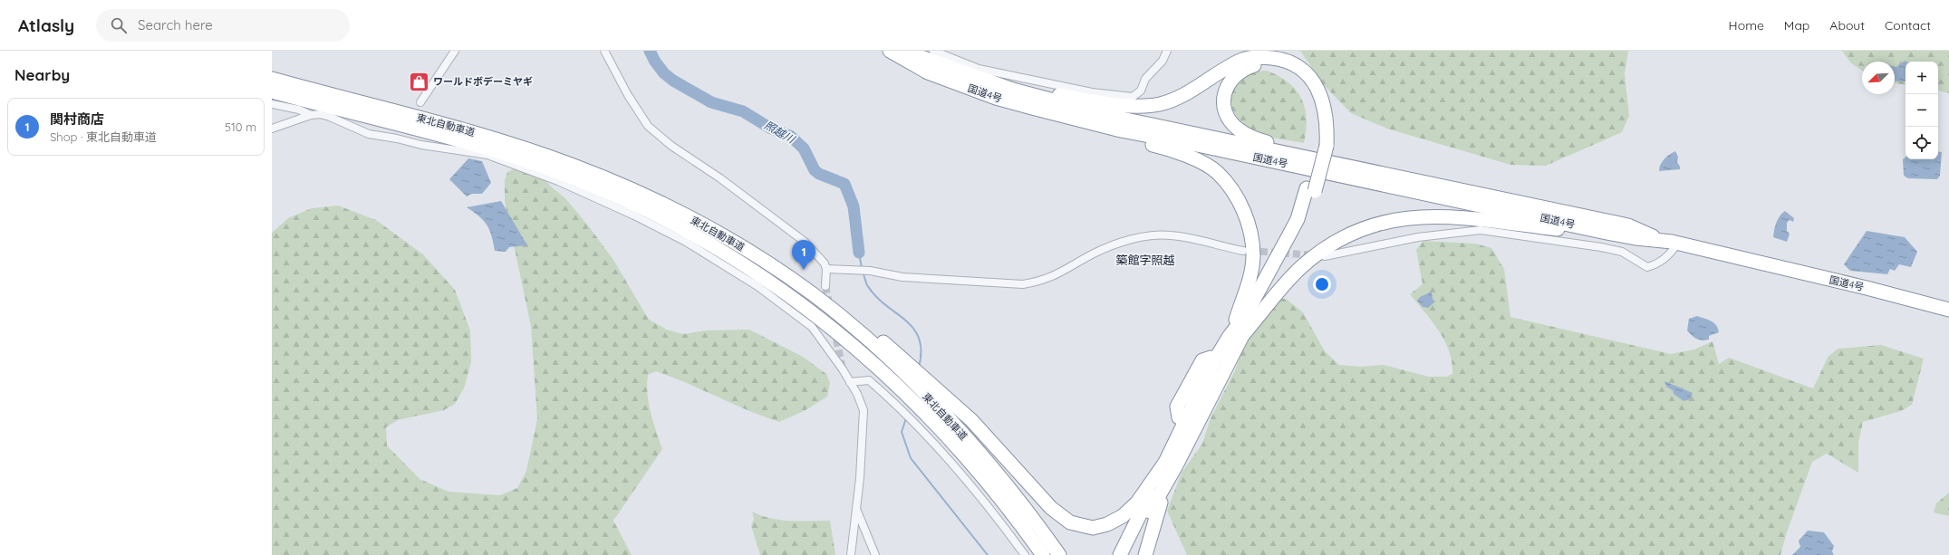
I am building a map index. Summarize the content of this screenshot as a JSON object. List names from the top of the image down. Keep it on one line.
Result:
{"streets":{"highway":["国道4号","東北自動車道"]},"districts":["築館字照越"],"water":["照越川"],"places":{"shop":["ワールドボデーミヤギ"]},"north":"bottom left","page":{"header":"Atlasly","search":"Search here","nav":["Home","Map","About","Contact"],"heading":"Nearby","map_buttons":["+","−"],"list":[{"mark":"1","name":"関村商店","note":"Shop · 東北自動車道","value":"510 m"}],"pins":"1"}}
